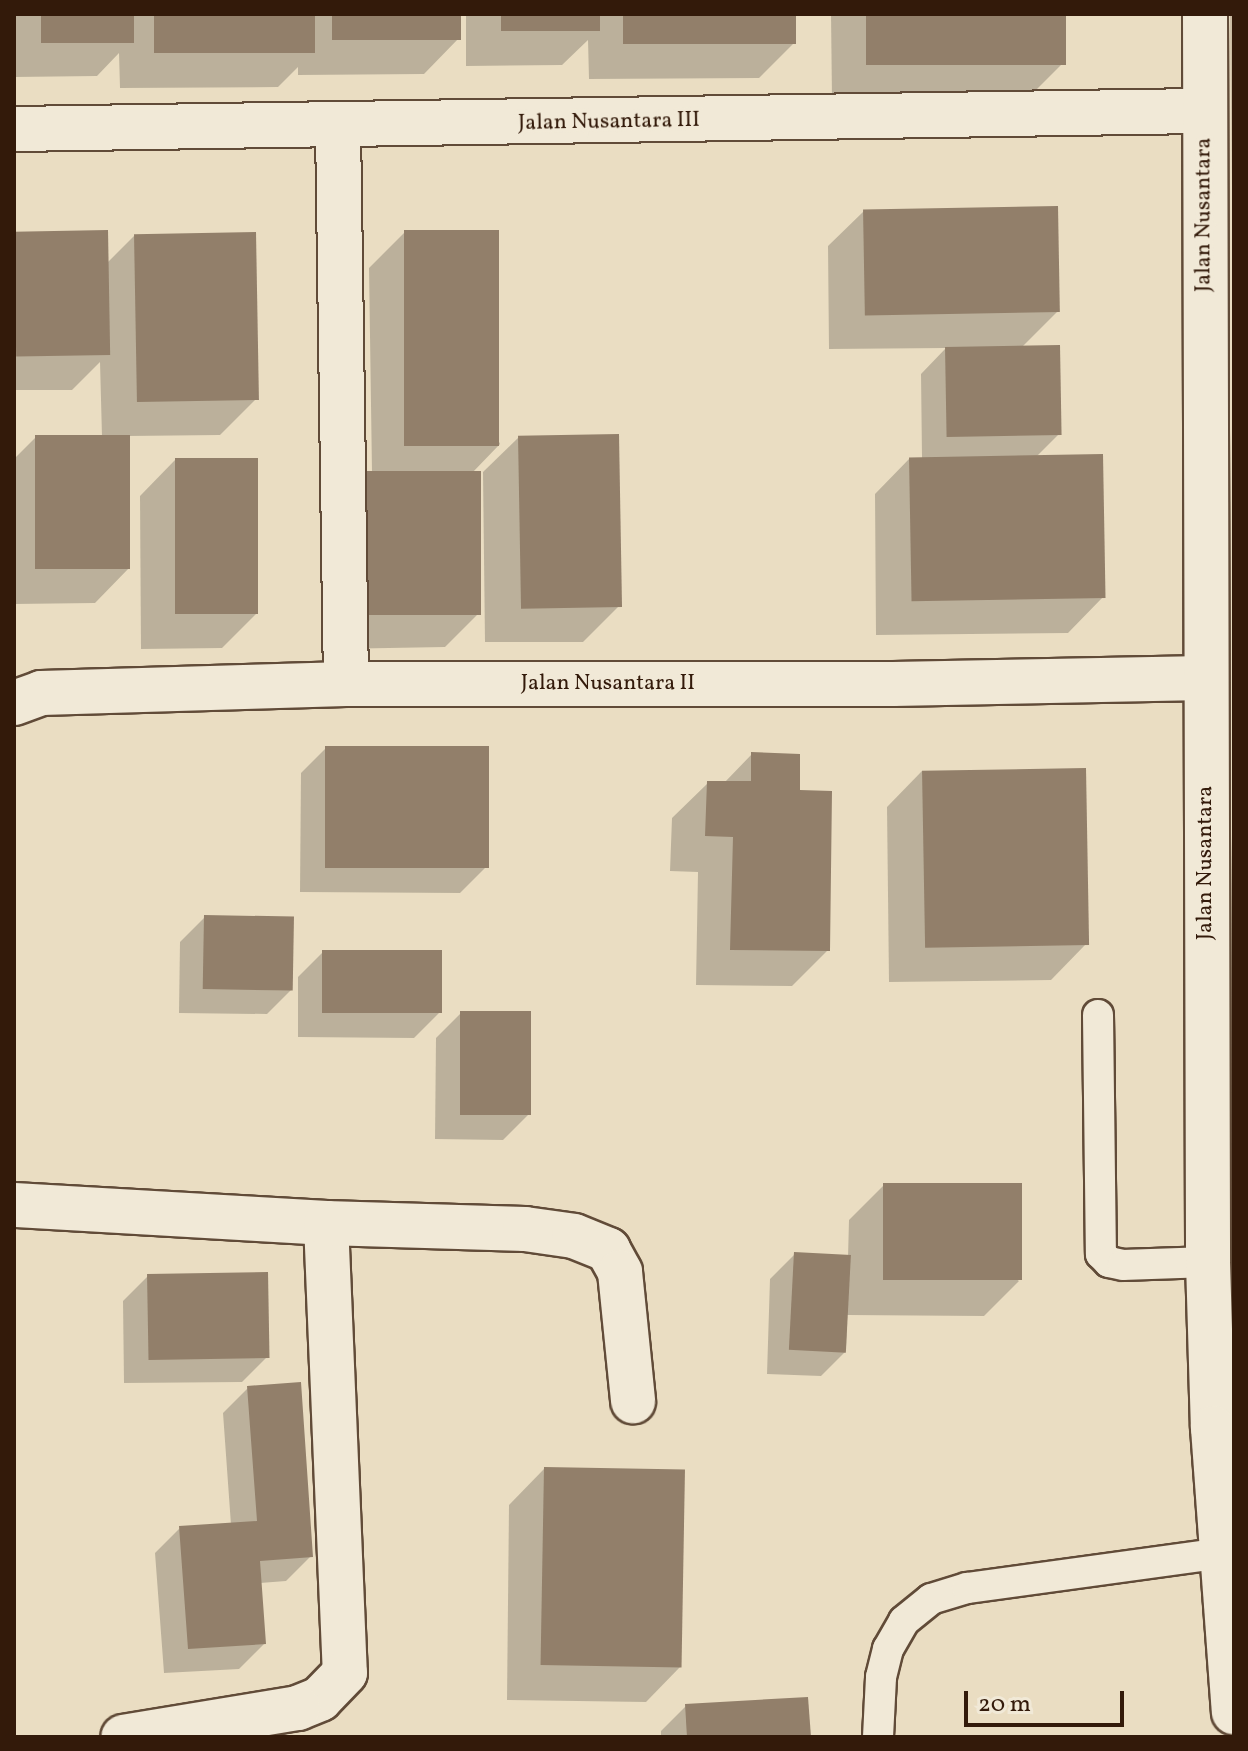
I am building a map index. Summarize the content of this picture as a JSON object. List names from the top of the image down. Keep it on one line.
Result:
{"streets":{"street":["Jalan Nusantara III","Jalan Nusantara","Jalan Nusantara II"]},"crossings":[["Jalan Nusantara III","Jalan Nusantara"],["Jalan Nusantara","Jalan Nusantara II"]],"scale_bar":"20 m"}
